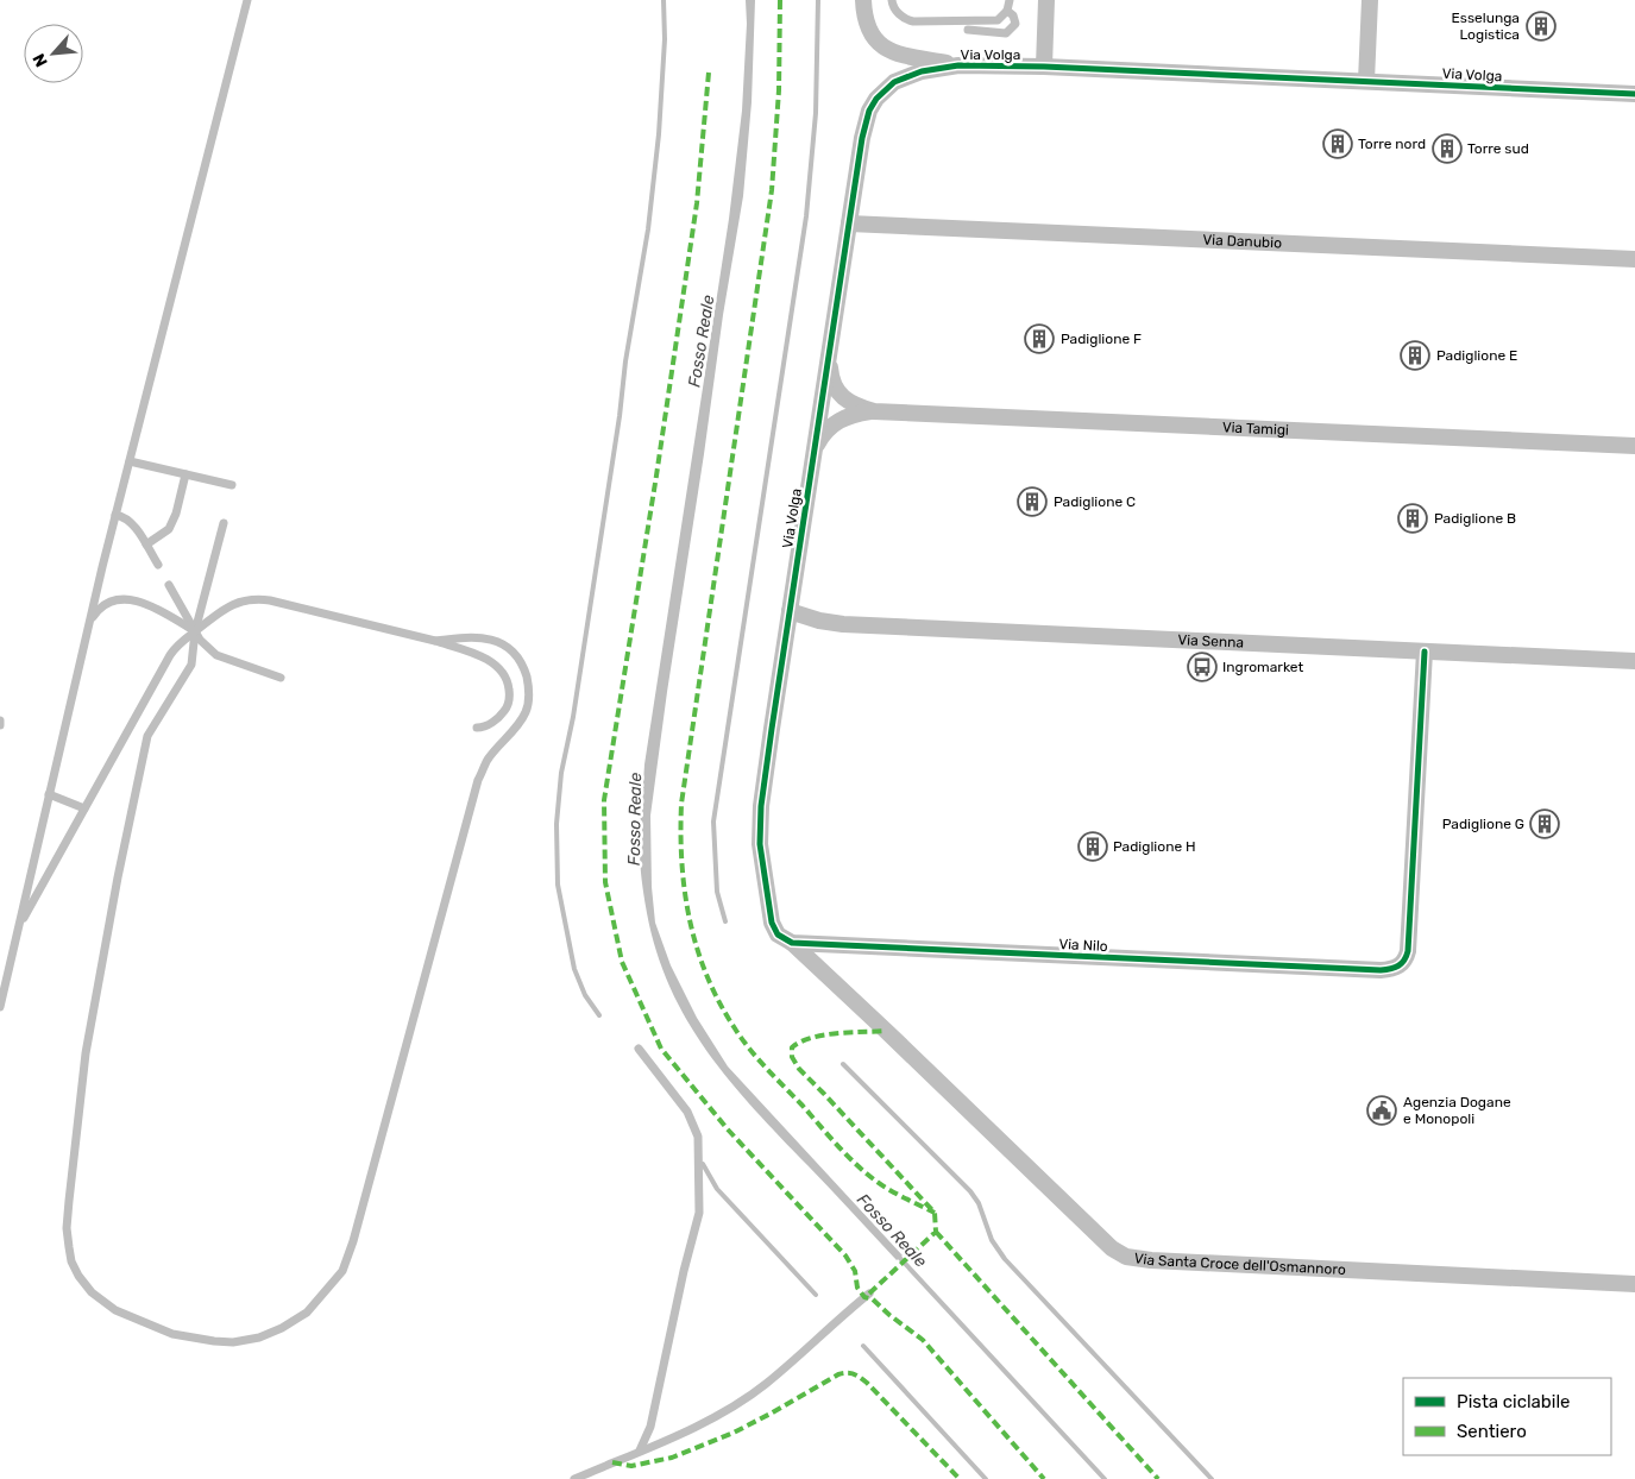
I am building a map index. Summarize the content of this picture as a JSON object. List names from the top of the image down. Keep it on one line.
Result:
{"streets":{"street":["Via Volga","Via Danubio","Via Tamigi","Via Senna","Via Nilo","Via Santa Croce dell'Osmannoro"]},"crossings":[["Via Volga","Via Danubio"],["Via Volga","Via Tamigi"],["Via Volga","Via Senna"],["Via Senna","Via Nilo"],["Via Nilo","Via Santa Croce dell'Osmannoro"]],"water":["Fosso Reale"],"places":{"building":["Esselunga Logistica","Torre nord","Torre sud","Padiglione F","Padiglione E","Padiglione C","Padiglione B","Padiglione G","Padiglione H"],"bus stop":["Ingromarket"],"public building":["Agenzia Dogane e Monopoli"]},"legend":["Pista ciclabile","Sentiero"],"north":"bottom left"}
